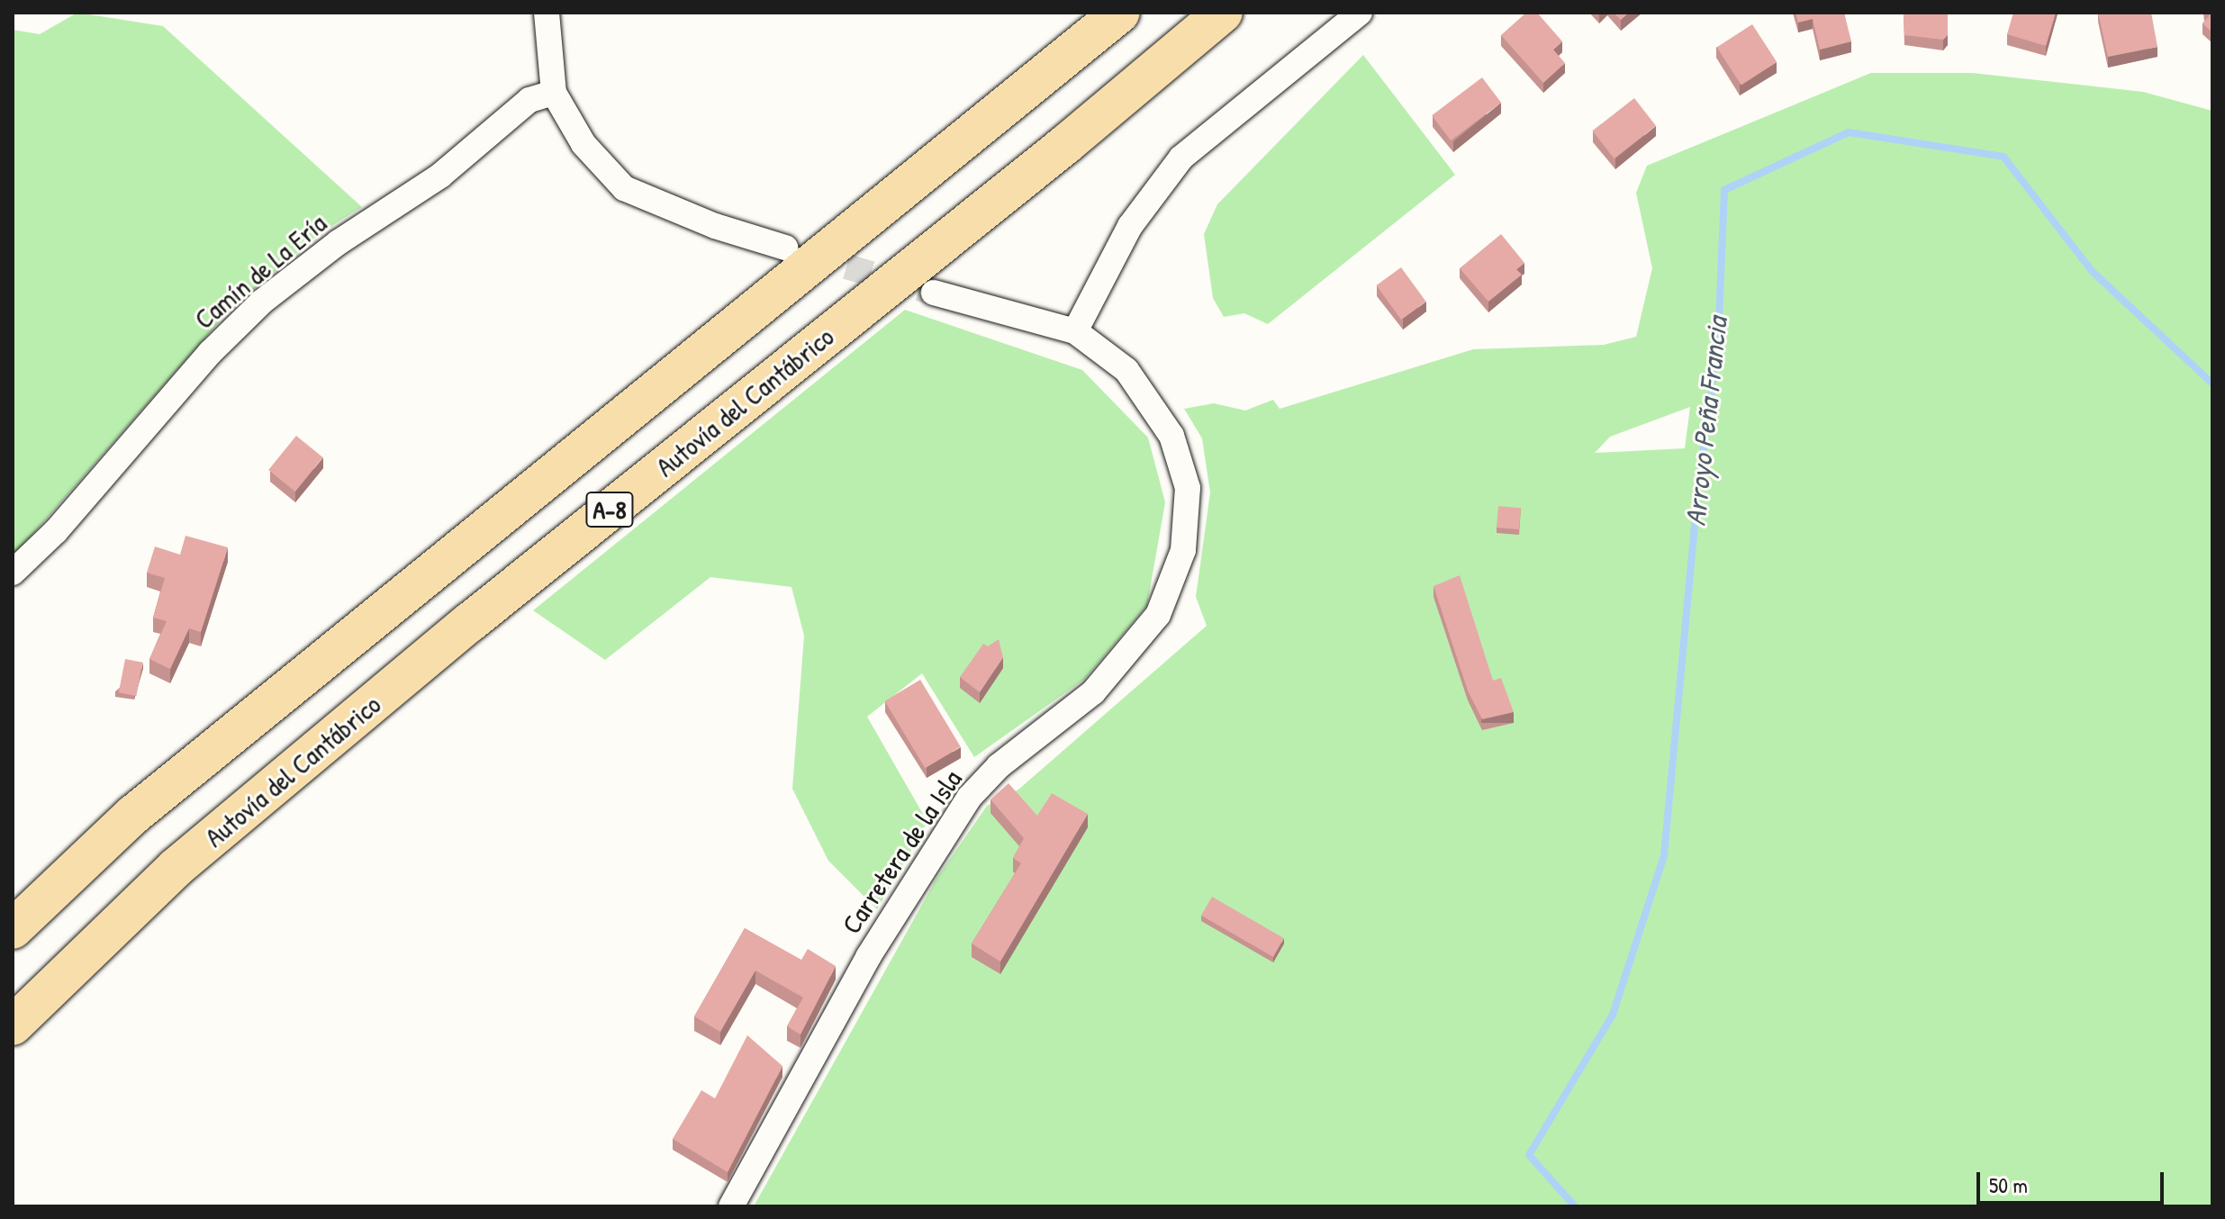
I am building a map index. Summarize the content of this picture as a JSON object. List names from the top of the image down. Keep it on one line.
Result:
{"streets":{"highway":["Autovía del Cantábrico","A-8"],"street":["Camín de La Ería","Carretera de la Isla"]},"water":["Arroyo Peña Francia"],"scale_bar":"50 m"}
